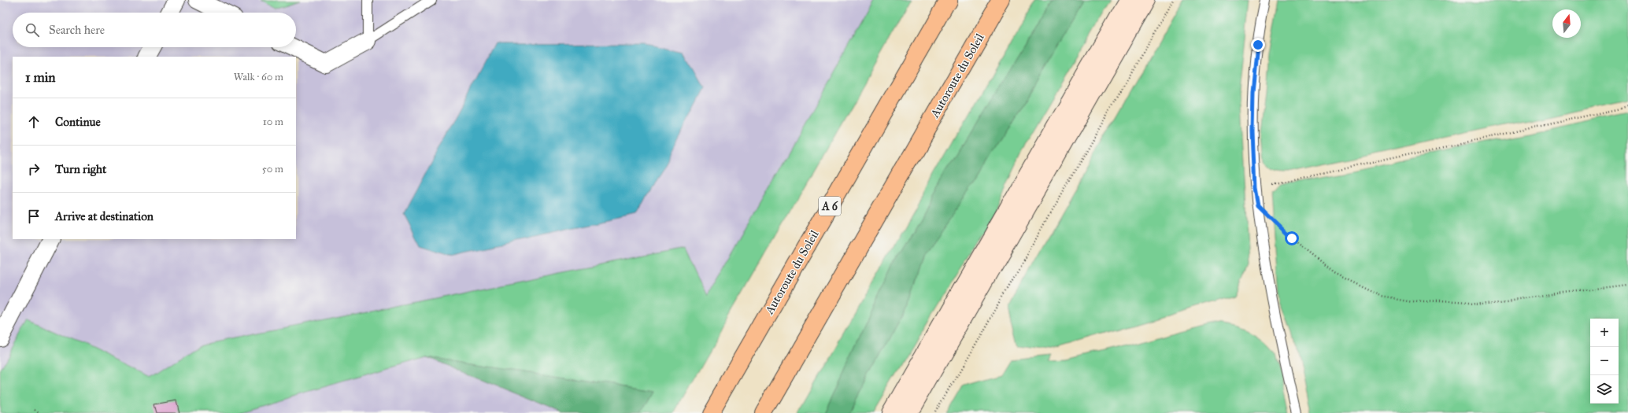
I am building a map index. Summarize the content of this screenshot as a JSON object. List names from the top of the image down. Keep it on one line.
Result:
{"streets":{"highway":["Autoroute du Soleil","A 6"]},"north":"top","page":{"search":"Search here","heading":["1 min","Walk · 60 m"],"list":[["Continue","10 m"],["Turn right","50 m"],"Arrive at destination"],"map_buttons":["+","−"]}}
